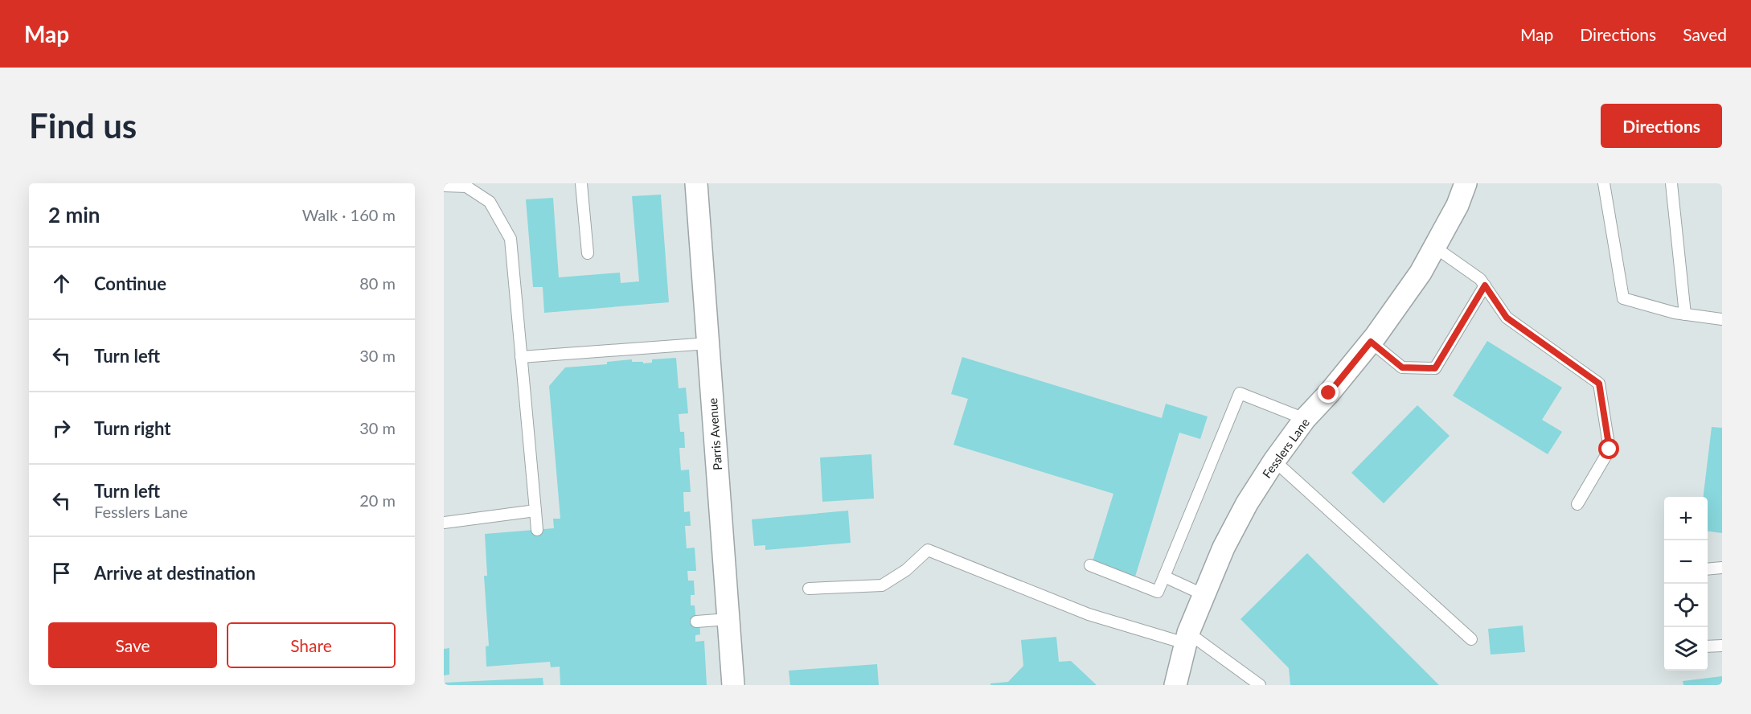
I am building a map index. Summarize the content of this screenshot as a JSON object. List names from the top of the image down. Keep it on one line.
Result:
{"streets":{"street":["Parris Avenue","Fesslers Lane"]},"page":{"header":"Map","nav":["Map","Directions","Saved"],"buttons":["Directions",["Save","Share"]],"title":"Find us","heading":["2 min","Walk · 160 m"],"list":[["Continue","80 m"],["Turn left","30 m"],["Turn right","30 m"],["Turn left","Fesslers Lane","20 m"],"Arrive at destination"],"map_buttons":["+","−"]}}
